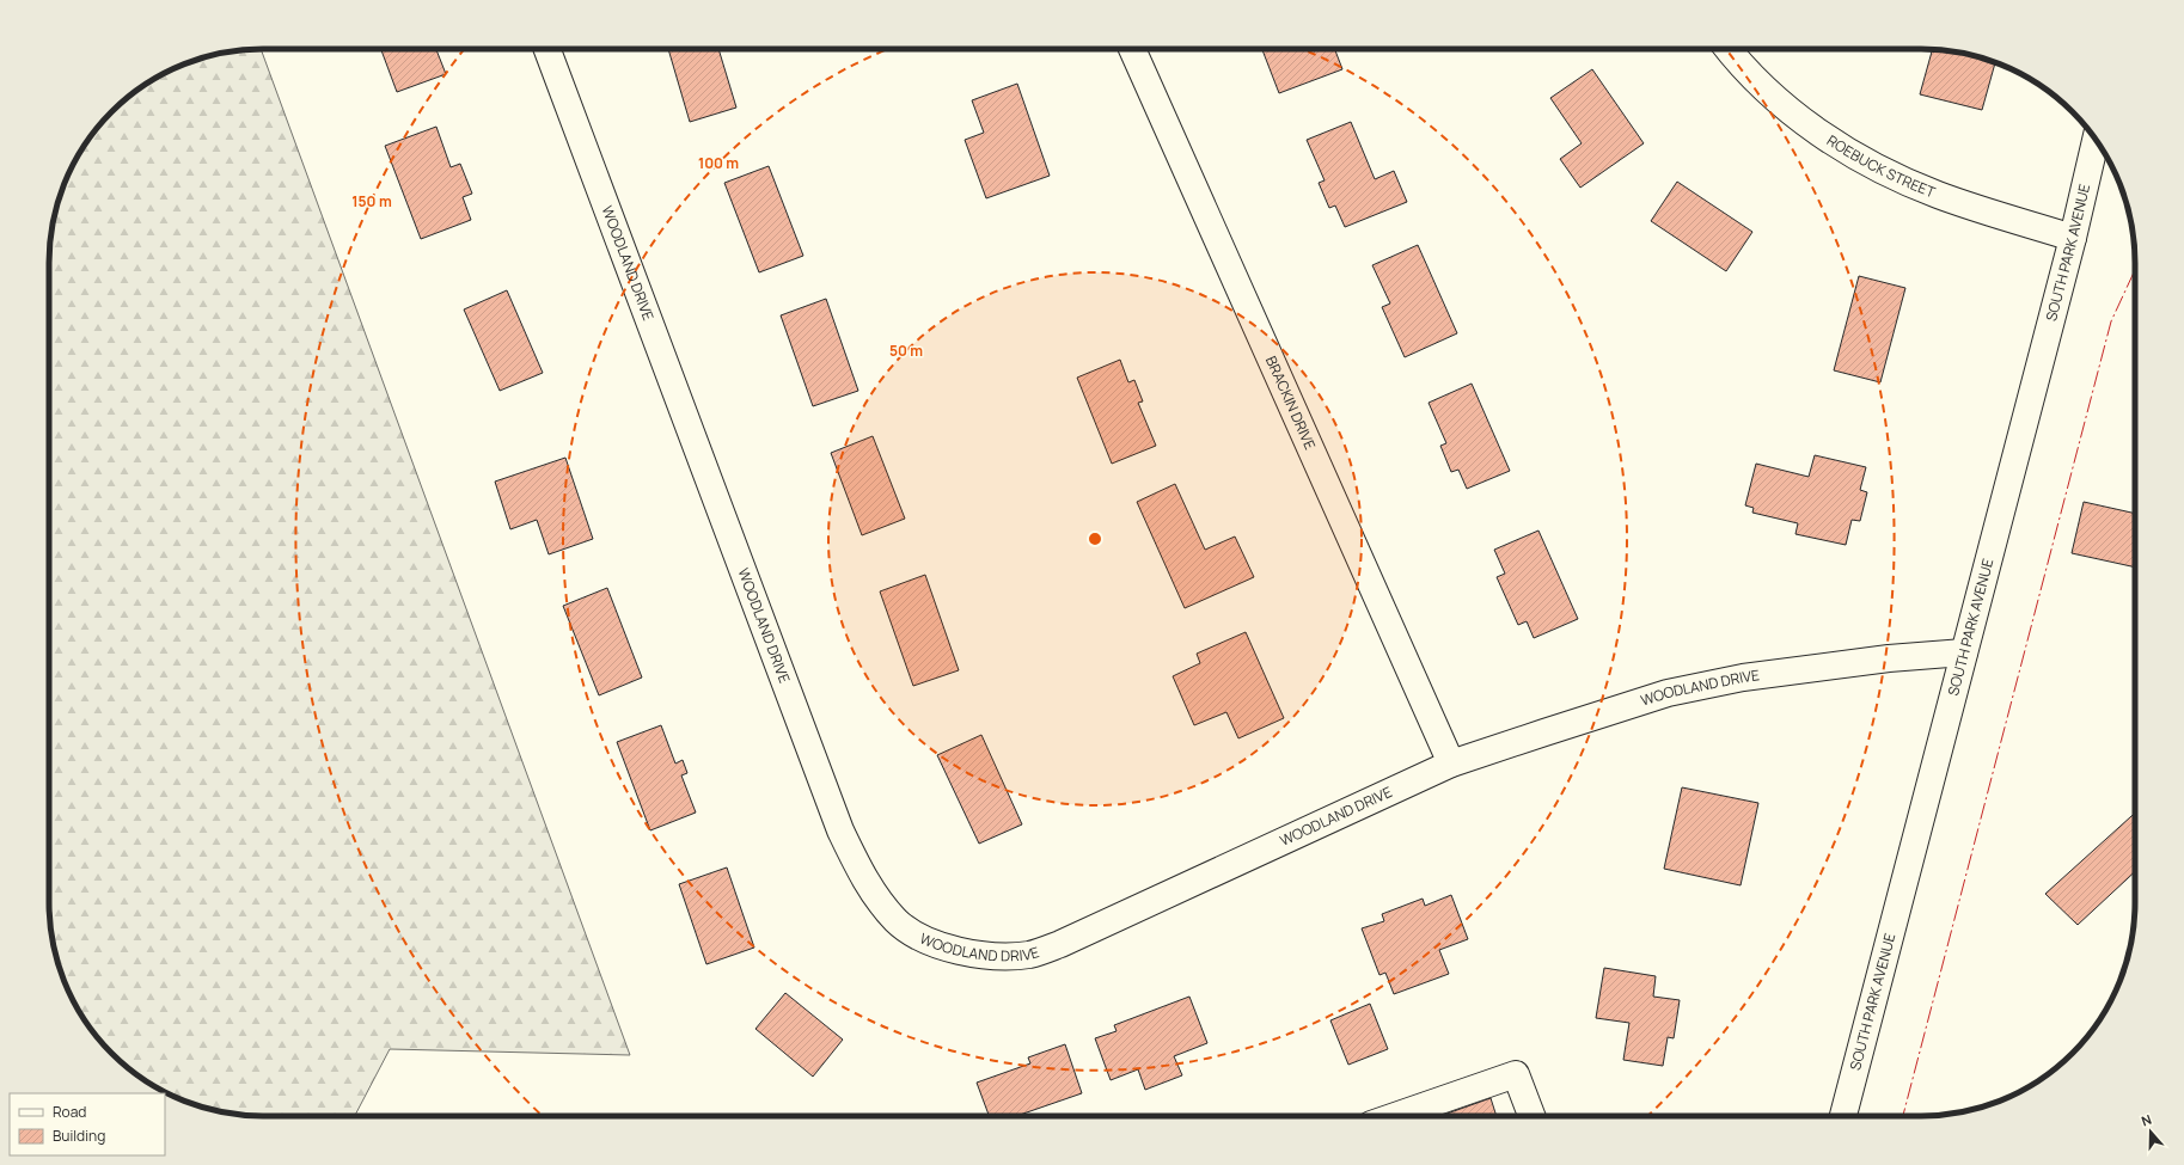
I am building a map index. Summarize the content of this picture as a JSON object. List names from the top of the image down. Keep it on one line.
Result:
{"streets":{"street":["ROEBUCK STREET","SOUTH PARK AVENUE","WOODLAND DRIVE","BRACKIN DRIVE"]},"crossings":[["ROEBUCK STREET","SOUTH PARK AVENUE"],["SOUTH PARK AVENUE","WOODLAND DRIVE"],["WOODLAND DRIVE","BRACKIN DRIVE"]],"legend":["Road","Building"],"north":"top","rings":["100 m","150 m","50 m"]}
